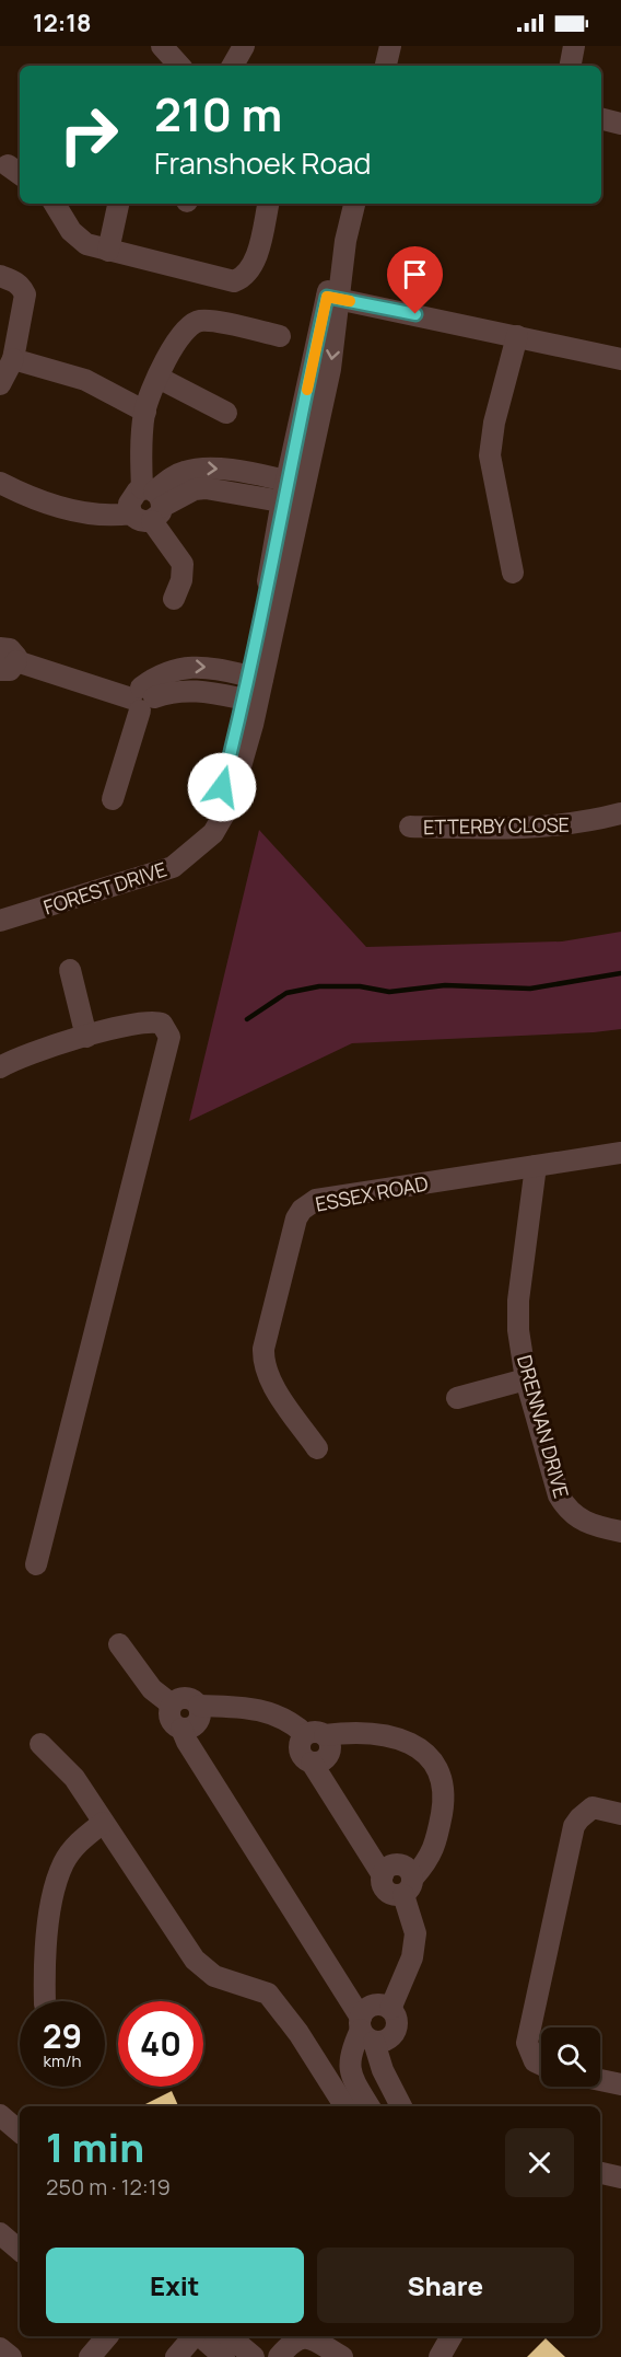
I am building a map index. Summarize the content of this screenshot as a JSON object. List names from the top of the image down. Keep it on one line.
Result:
{"streets":{"street":["ETTERBY CLOSE","FOREST DRIVE","ESSEX ROAD","DRENNAN DRIVE"]},"crossings":[["ESSEX ROAD","DRENNAN DRIVE"]],"page":{"status":"12:18","turn":["210 m","Franshoek Road"],"speed":"29 km/h","limit":"40","heading":["1 min","250 m · 12:19"],"buttons":["Exit","Share"]}}
